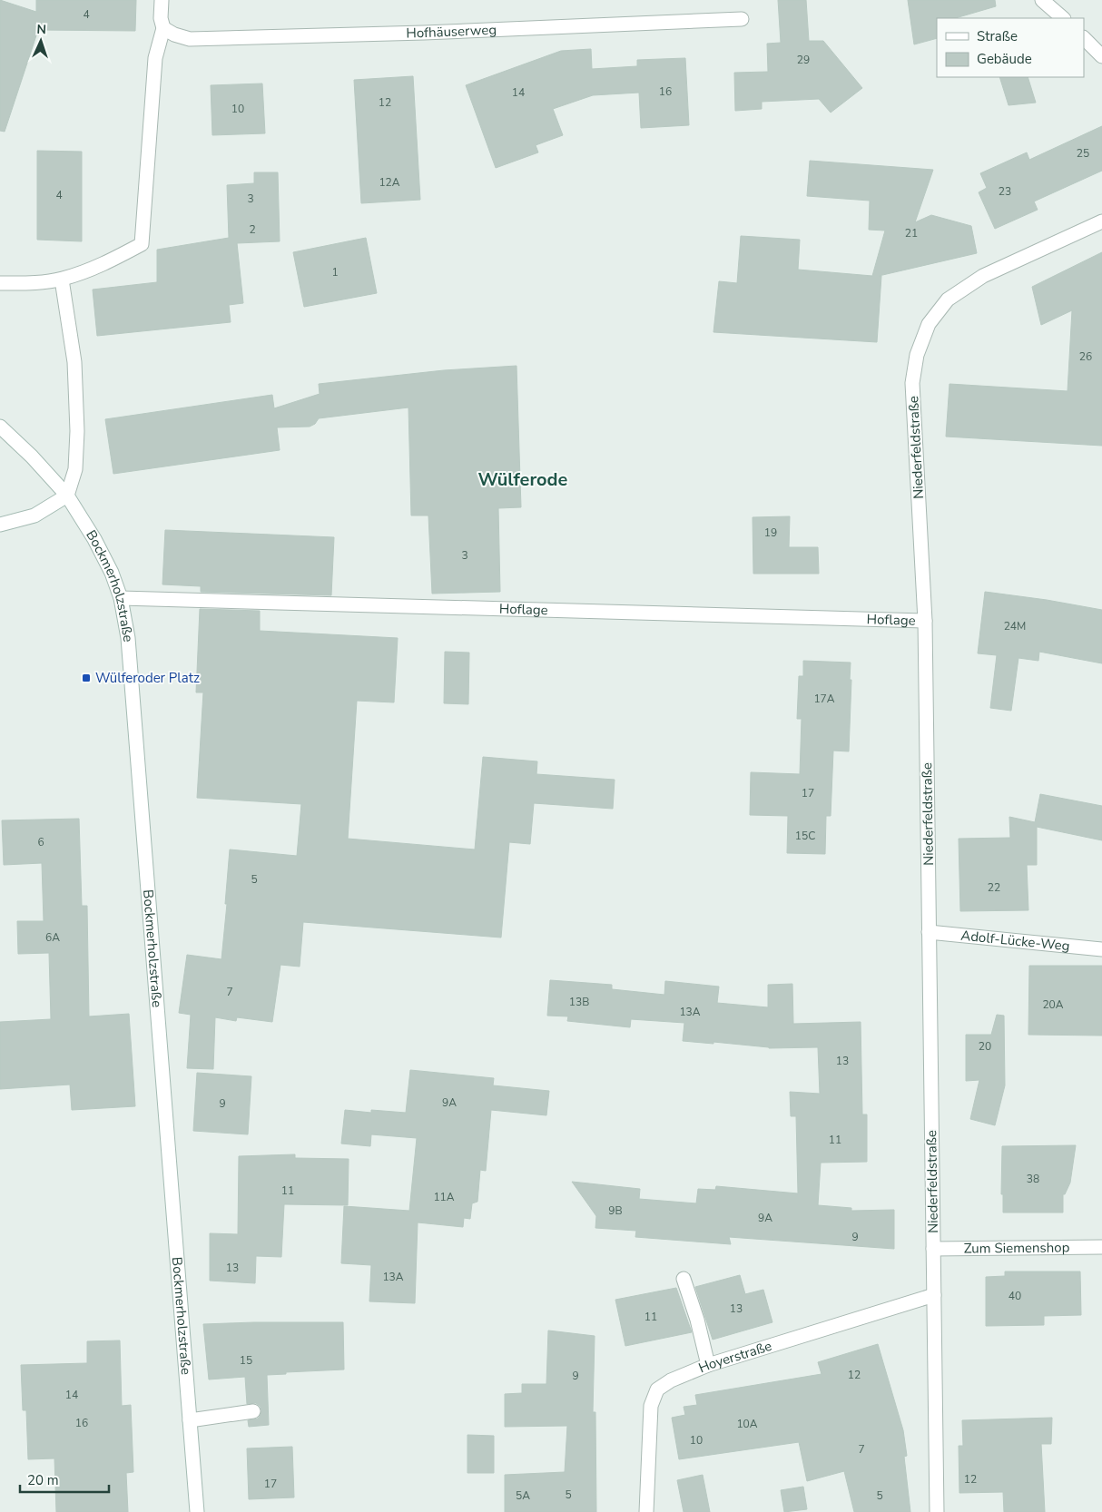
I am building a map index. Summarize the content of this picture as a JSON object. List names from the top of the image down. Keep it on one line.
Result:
{"streets":{"street":["Hofhäuserweg","Niederfeldstraße","Bockmerholzstraße","Hoflage","Adolf-Lücke-Weg","Zum Siemenshop","Hoyerstraße"]},"crossings":[["Niederfeldstraße","Hoflage"],["Niederfeldstraße","Adolf-Lücke-Weg"],["Niederfeldstraße","Zum Siemenshop"],["Niederfeldstraße","Hoyerstraße"],["Bockmerholzstraße","Hoflage"]],"districts":["Wülferode"],"places":{"transit":["Wülferoder Platz"]},"house_numbers":["4","29","16","14","12","10","25","12A","23","4","3","2","21","1","26","19","3","24M","17A","17","15C","6","5","22","6A","7","13B","20A","13A","20","13","9A","9","11","38","11","11A","9B","9A","9","13","13A","40","13","11","15","12","9","14","16","10A","10","7","12","17","5","5A","5"],"legend":["Straße","Gebäude"],"scale_bar":"20 m","north":"top"}
